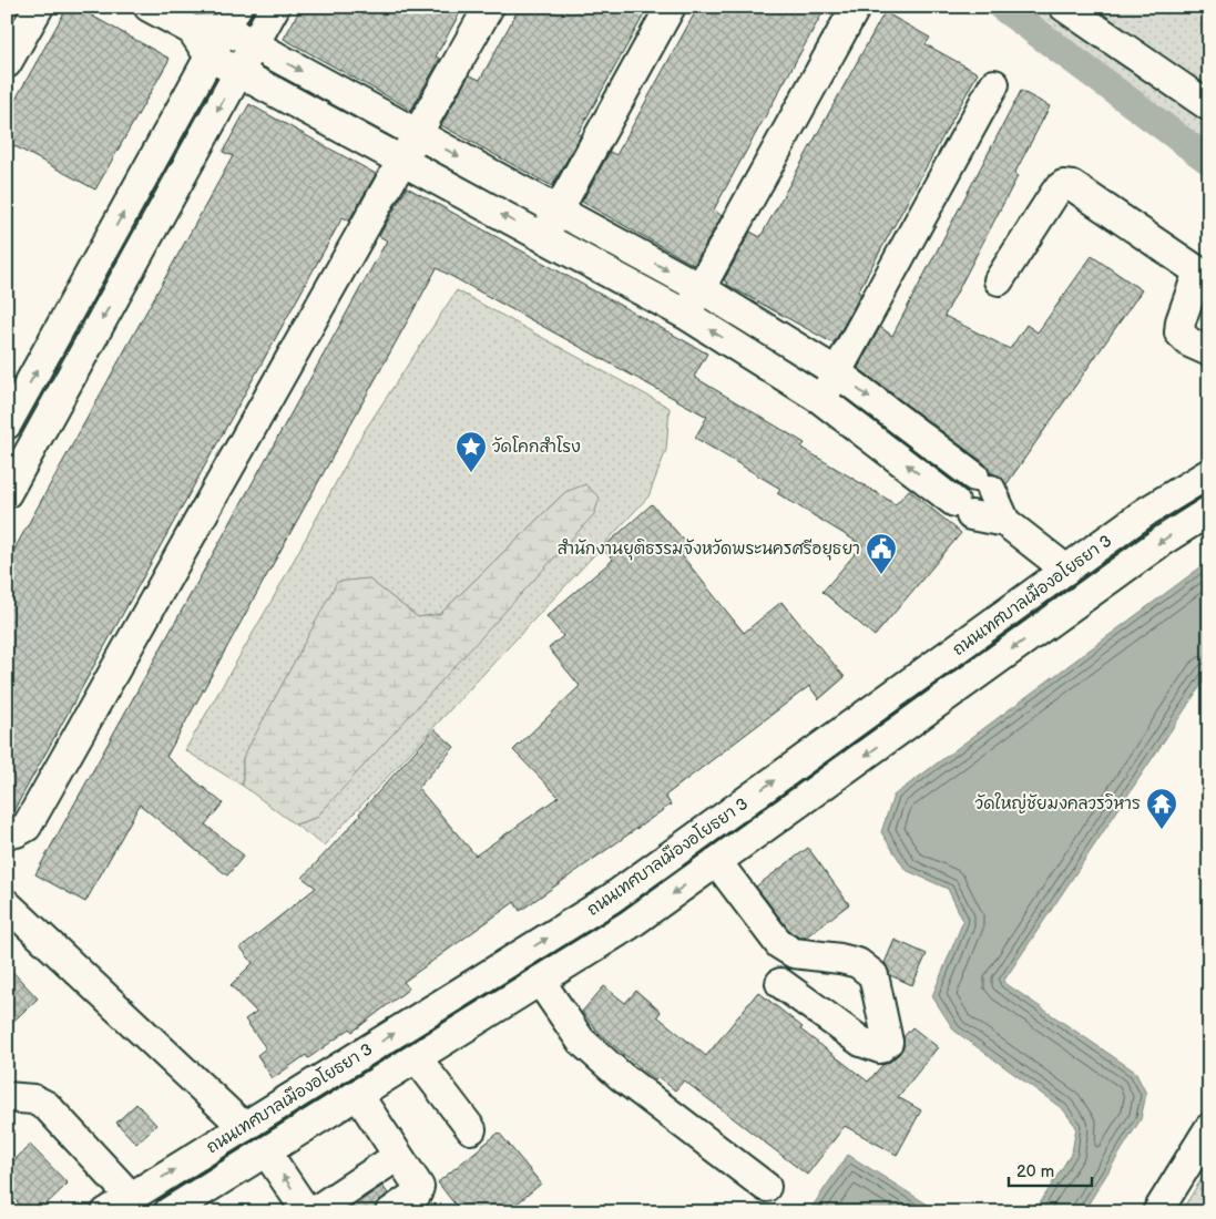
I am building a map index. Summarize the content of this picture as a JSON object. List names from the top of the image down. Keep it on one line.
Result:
{"streets":{"street":["ถนนเทศบาลเมืองอโยธยา 3"]},"places":{"place":["วัดโคกสำโรง"],"public building":["สำนักงานยุติธรรมจังหวัดพระนครศรีอยุธยา"],"temple":["วัดใหญ่ชัยมงคลวรวิหาร"]},"scale_bar":"20 m"}
